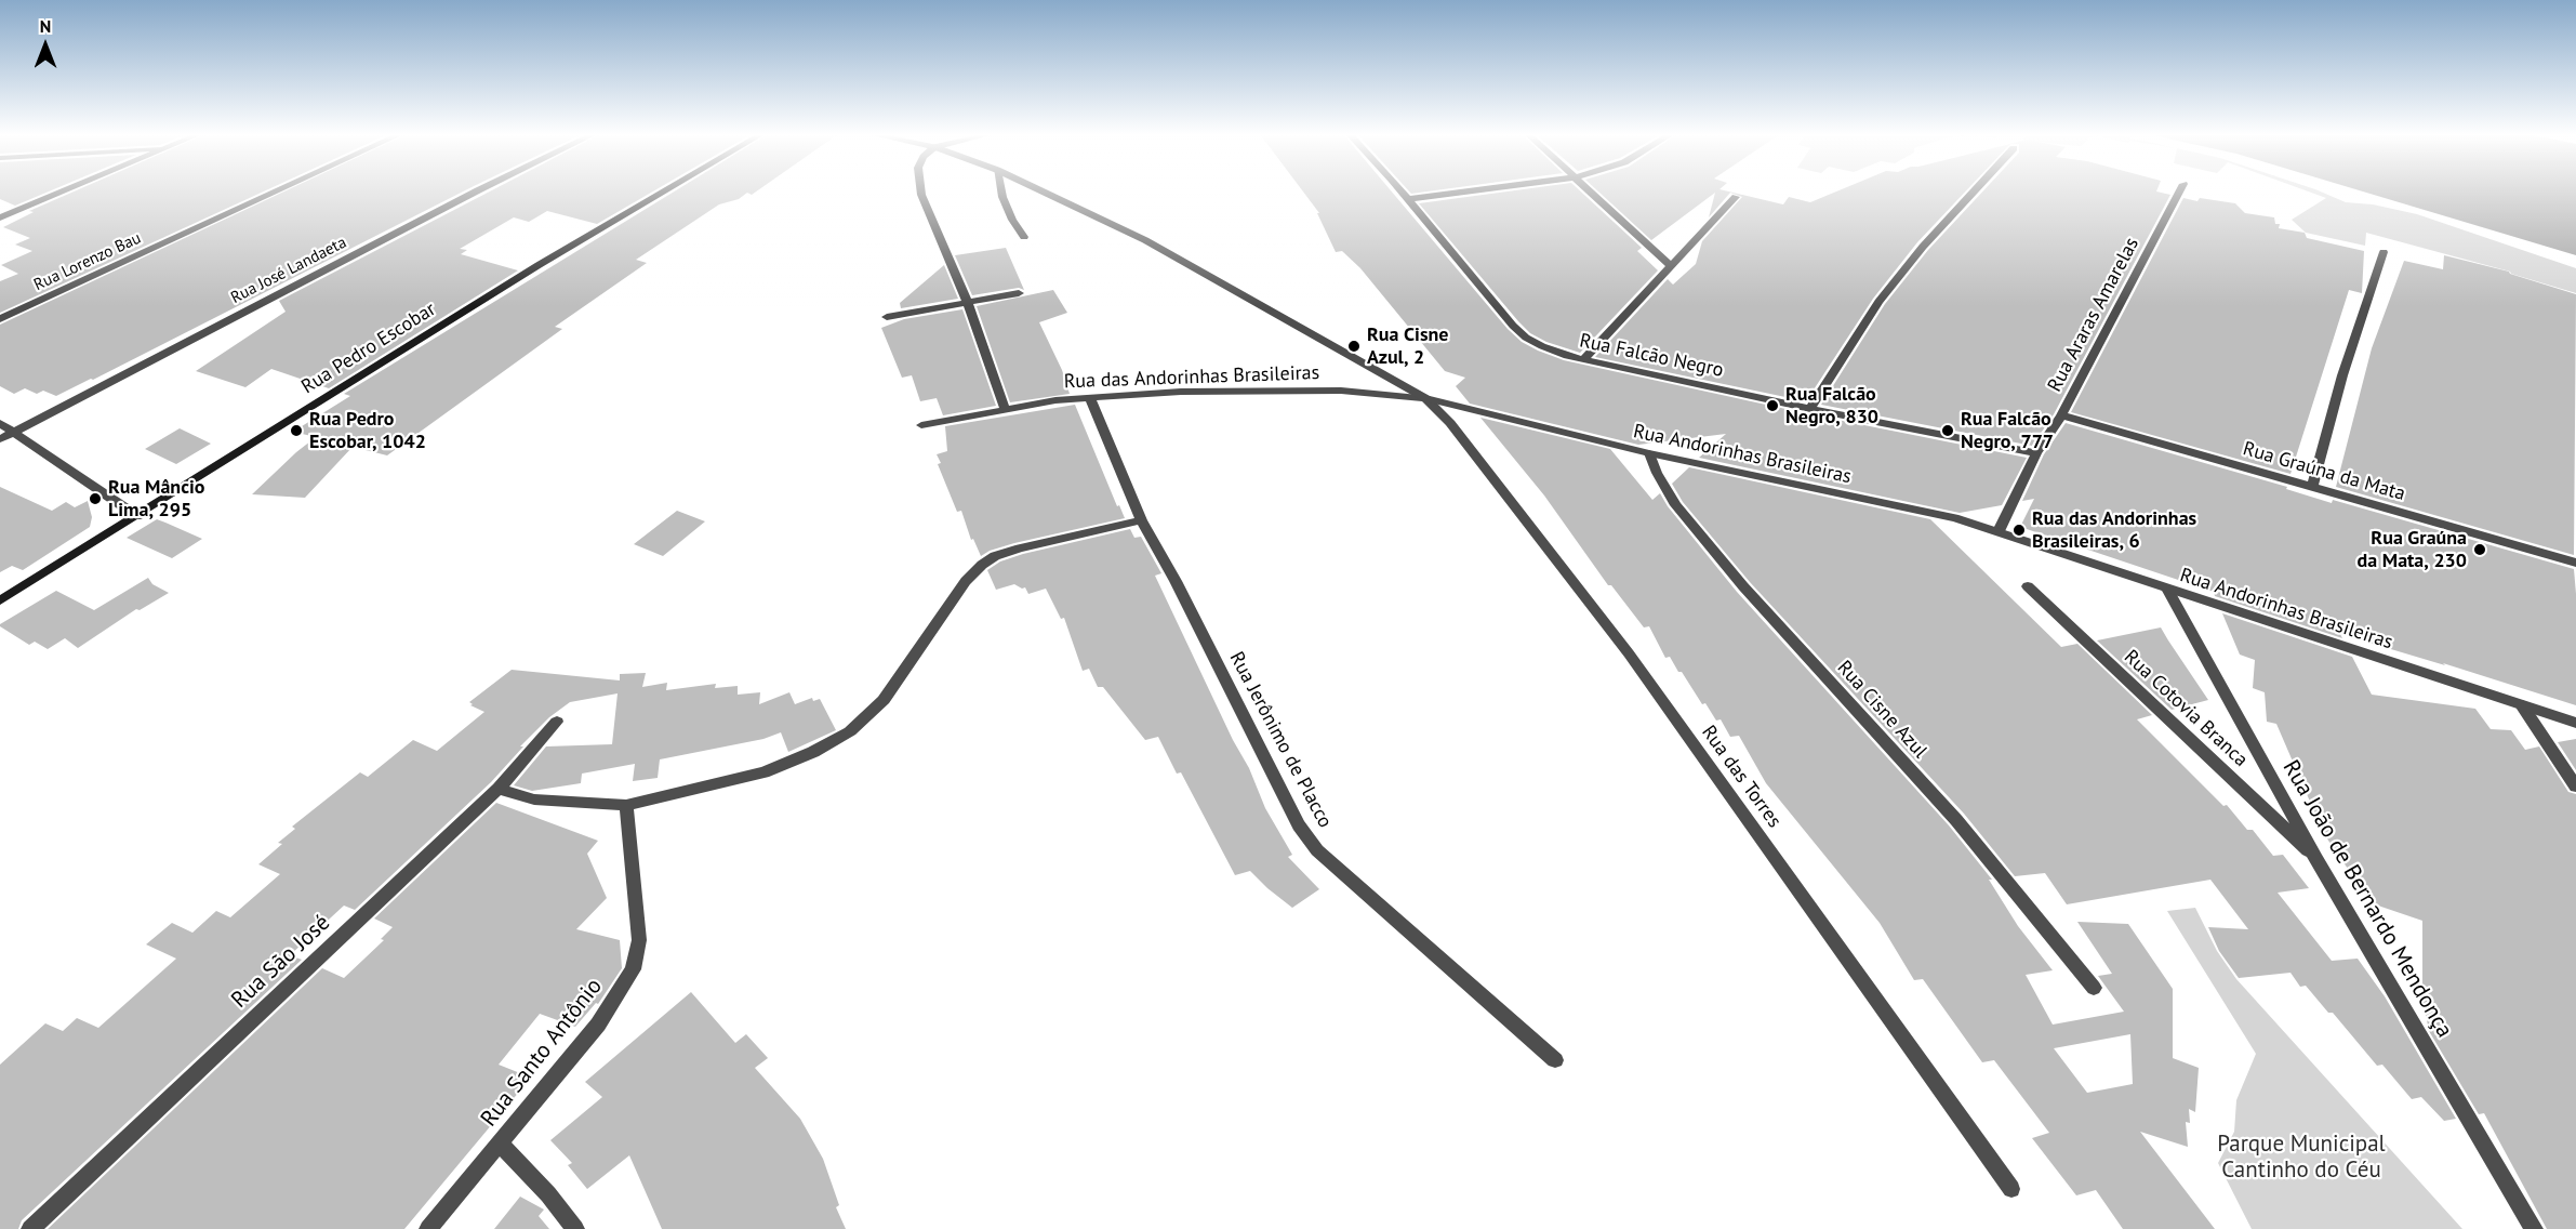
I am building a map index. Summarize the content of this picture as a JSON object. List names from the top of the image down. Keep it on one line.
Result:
{"streets":{"main road":["Rua Pedro Escobar"],"street":["Rua Lorenzo Bau","Rua José Landaeta","Rua Araras Amarelas","Rua Falcão Negro","Rua das Andorinhas Brasileiras","Rua Andorinhas Brasileiras","Rua Graúna da Mata","Rua Cotovia Branca","Rua Cisne Azul","Rua Jerônimo de Placco","Rua das Torres","Rua João de Bernardo Mendonça","Rua São José","Rua Santo Antônio"]},"crossings":[["Rua Araras Amarelas","Rua Falcão Negro"],["Rua Araras Amarelas","Rua Andorinhas Brasileiras"],["Rua Araras Amarelas","Rua Graúna da Mata"],["Rua das Andorinhas Brasileiras","Rua Andorinhas Brasileiras"],["Rua das Andorinhas Brasileiras","Rua Jerônimo de Placco"],["Rua das Andorinhas Brasileiras","Rua das Torres"],["Rua Andorinhas Brasileiras","Rua Cisne Azul"],["Rua Andorinhas Brasileiras","Rua das Torres"],["Rua Andorinhas Brasileiras","Rua João de Bernardo Mendonça"],["Rua Cotovia Branca","Rua João de Bernardo Mendonça"]],"parks":["Parque Municipal Cantinho do Céu"],"places":["Rua Cisne Azul, 2","Rua Falcão Negro, 830","Rua Pedro Escobar, 1042","Rua Falcão Negro, 777","Rua Mâncio Lima, 295","Rua das Andorinhas Brasileiras, 6","Rua Graúna da Mata, 230"],"north":"top"}
